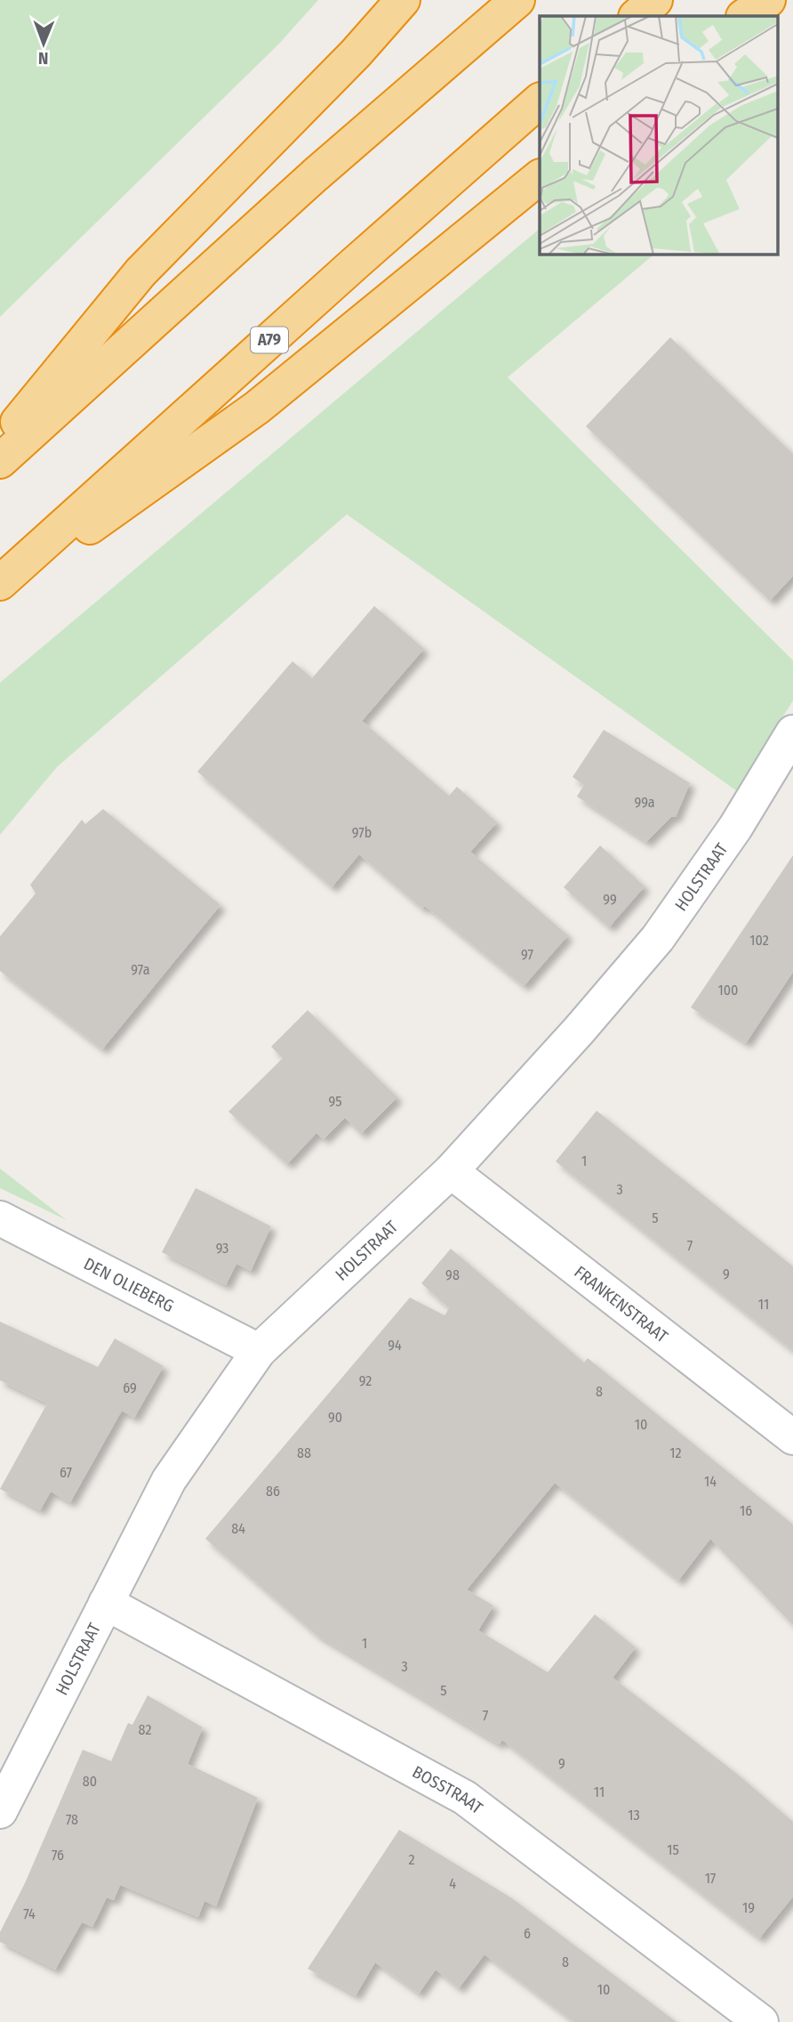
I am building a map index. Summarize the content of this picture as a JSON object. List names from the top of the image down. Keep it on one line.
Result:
{"streets":{"highway":["A79"],"street":["HOLSTRAAT","DEN OLIEBERG","FRANKENSTRAAT","BOSSTRAAT"]},"crossings":[["HOLSTRAAT","DEN OLIEBERG"],["HOLSTRAAT","FRANKENSTRAAT"],["HOLSTRAAT","BOSSTRAAT"]],"house_numbers":["99a","97b","99","102","97","97a","100","95","1","3","5","7","93","9","98","11","94","92","69","8","90","10","88","12","67","14","86","16","84","1","3","5","7","82","9","80","11","13","78","15","76","2","17","4","19","74","6","8","10"],"north":"bottom"}
